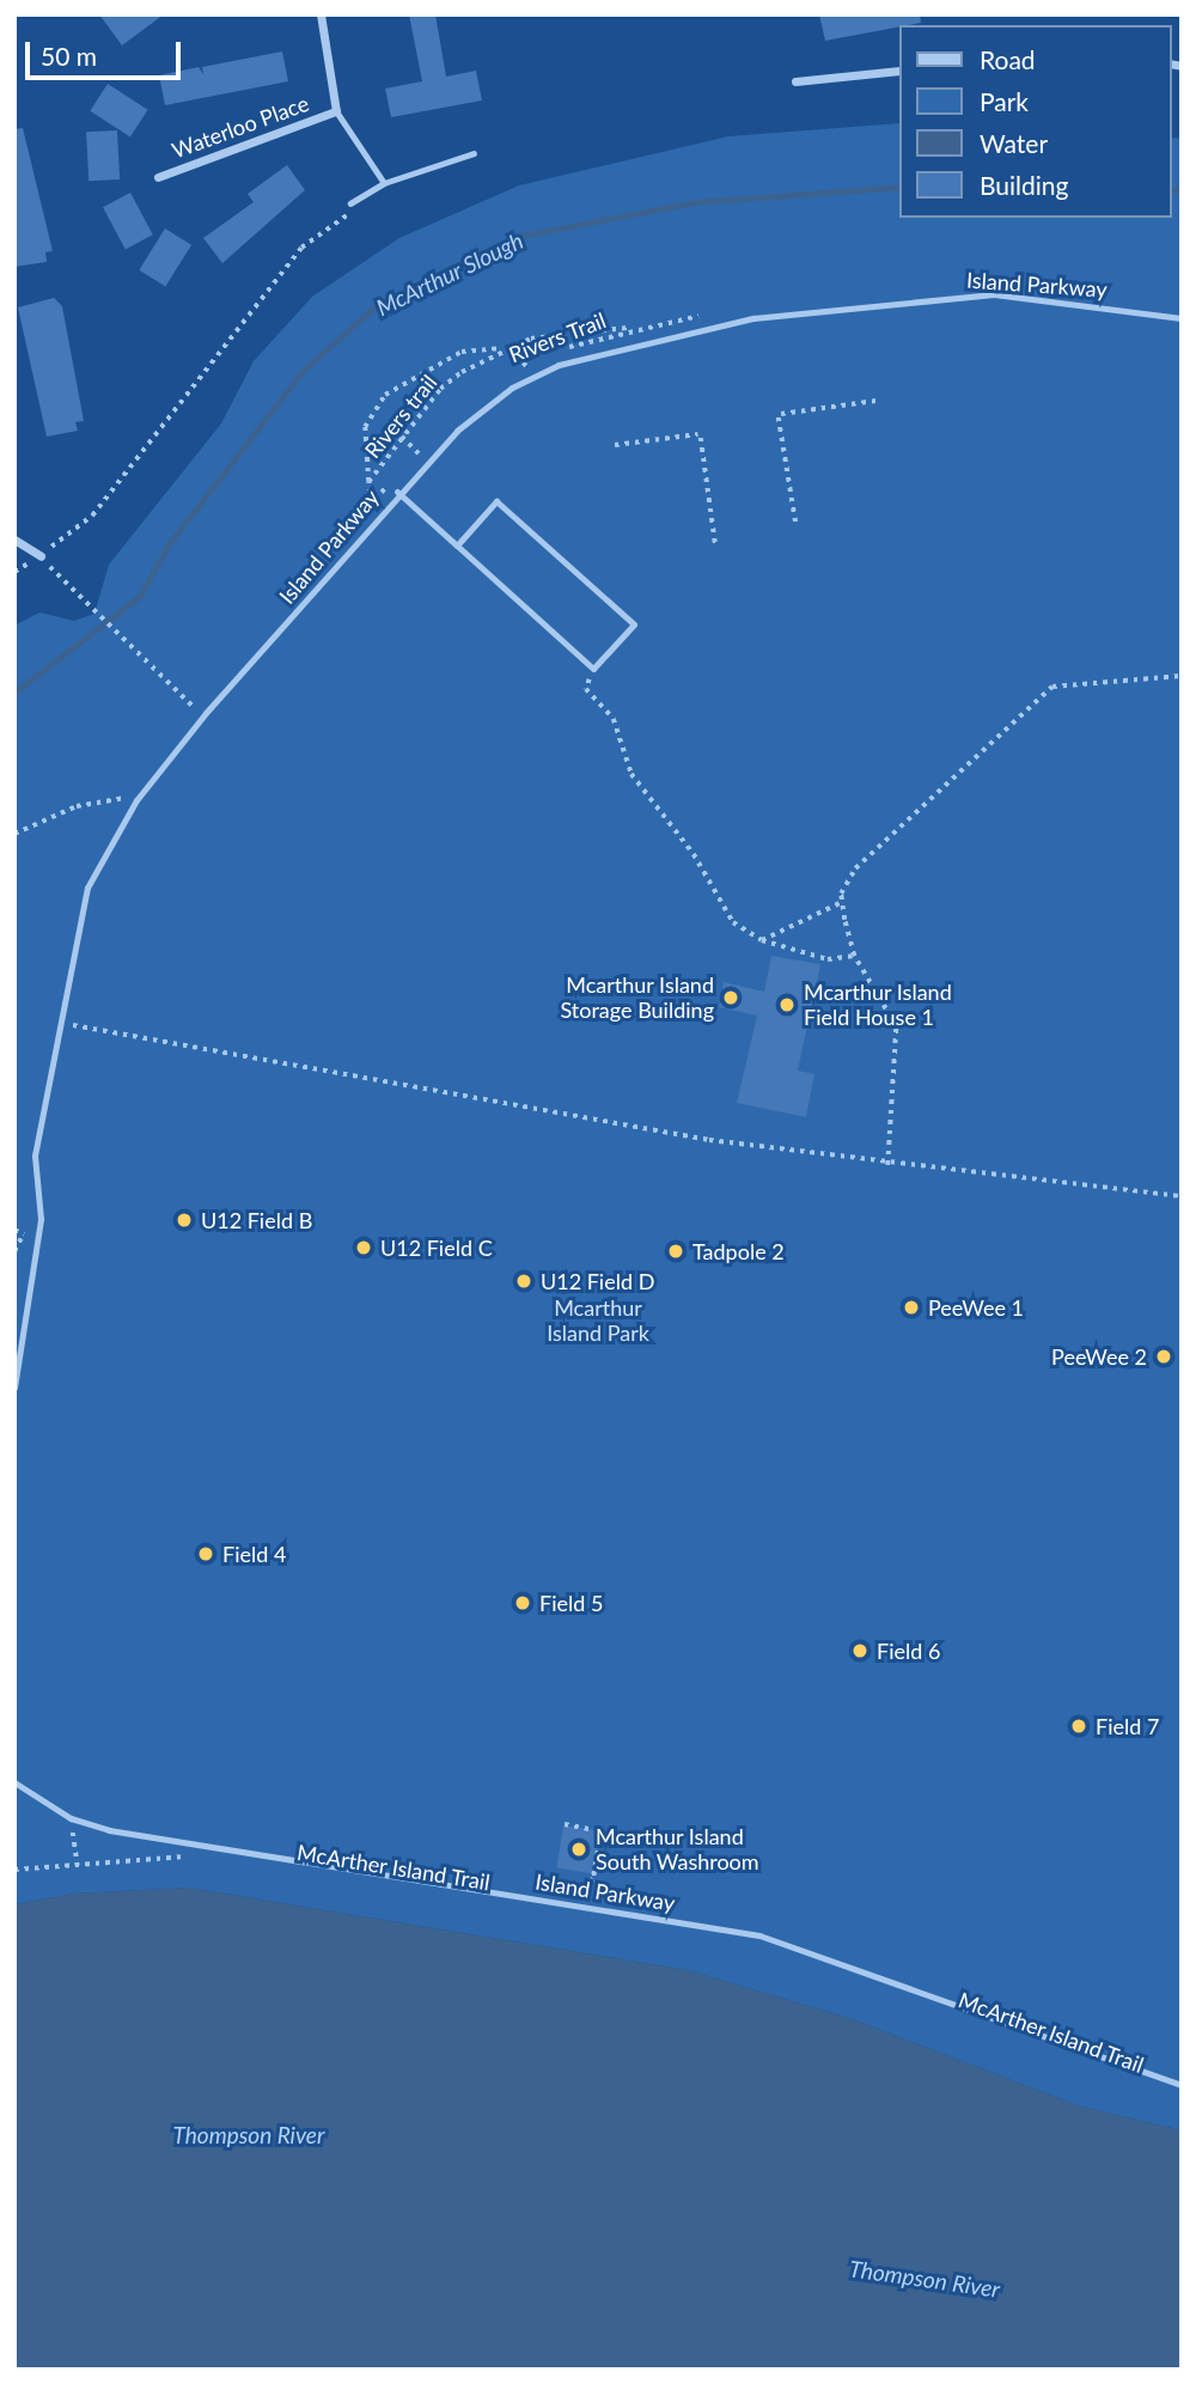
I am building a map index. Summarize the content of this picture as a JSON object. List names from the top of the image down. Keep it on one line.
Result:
{"streets":{"street":["Waterloo Place"],"lane":["Island Parkway"],"path":["Rivers Trail","Rivers trail"]},"crossings":[["Rivers Trail","Rivers trail"]],"water":["McArthur Slough","Thompson River"],"parks":["Mcarthur Island Park"],"places":["Mcarthur Island Storage Building","Mcarthur Island Field House 1","U12 Field B","U12 Field C","Tadpole 2","U12 Field D","PeeWee 1","PeeWee 2","Field 4","Field 5","Field 6","Field 7","Mcarthur Island South Washroom"],"legend":["Road","Park","Water","Building"],"scale_bar":"50 m"}
